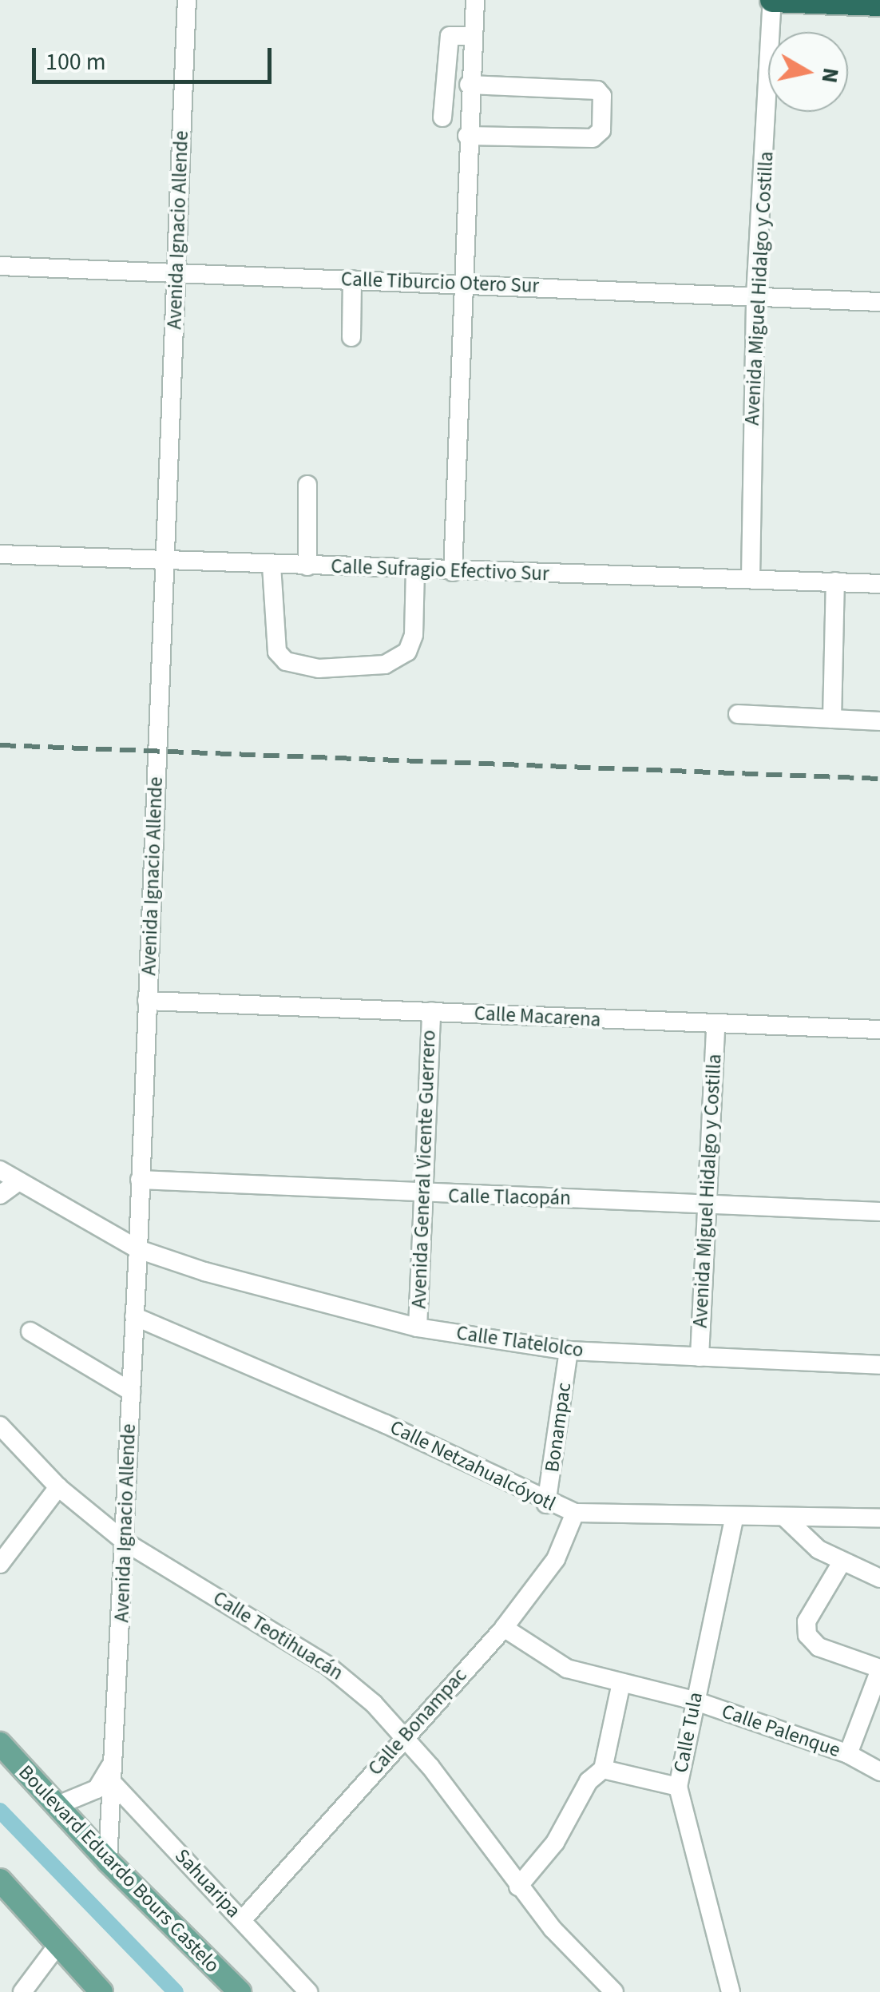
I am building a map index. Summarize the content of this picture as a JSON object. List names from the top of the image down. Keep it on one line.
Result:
{"streets":{"main road":["Boulevard Eduardo Bours Castelo"],"street":["Avenida Ignacio Allende","Calle Tiburcio Otero Sur","Avenida Miguel Hidalgo y Costilla","Calle Sufragio Efectivo Sur","Calle Macarena","Avenida General Vicente Guerrero","Calle Tlacopán","Calle Tlatelolco","Bonampac","Calle Netzahualcóyotl","Calle Teotihuacán","Calle Bonampac","Calle Palenque","Calle Tula","Sahuaripa"]},"crossings":[["Avenida Ignacio Allende","Calle Tiburcio Otero Sur"],["Avenida Ignacio Allende","Calle Sufragio Efectivo Sur"],["Avenida Ignacio Allende","Calle Macarena"],["Avenida Ignacio Allende","Calle Tlacopán"],["Avenida Ignacio Allende","Calle Tlatelolco"],["Avenida Ignacio Allende","Calle Netzahualcóyotl"],["Avenida Ignacio Allende","Calle Teotihuacán"],["Avenida Ignacio Allende","Boulevard Eduardo Bours Castelo"],["Avenida Ignacio Allende","Sahuaripa"],["Calle Tiburcio Otero Sur","Avenida Miguel Hidalgo y Costilla"],["Avenida Miguel Hidalgo y Costilla","Calle Sufragio Efectivo Sur"],["Avenida Miguel Hidalgo y Costilla","Calle Macarena"],["Avenida Miguel Hidalgo y Costilla","Calle Tlacopán"],["Avenida Miguel Hidalgo y Costilla","Calle Tlatelolco"],["Calle Macarena","Avenida General Vicente Guerrero"],["Avenida General Vicente Guerrero","Calle Tlacopán"],["Avenida General Vicente Guerrero","Calle Tlatelolco"],["Calle Tlatelolco","Bonampac"],["Bonampac","Calle Netzahualcóyotl"],["Calle Netzahualcóyotl","Calle Bonampac"],["Calle Netzahualcóyotl","Calle Tula"],["Calle Teotihuacán","Calle Bonampac"],["Calle Bonampac","Calle Palenque"],["Calle Bonampac","Sahuaripa"],["Calle Palenque","Calle Tula"]],"scale_bar":"100 m","north":"right"}
